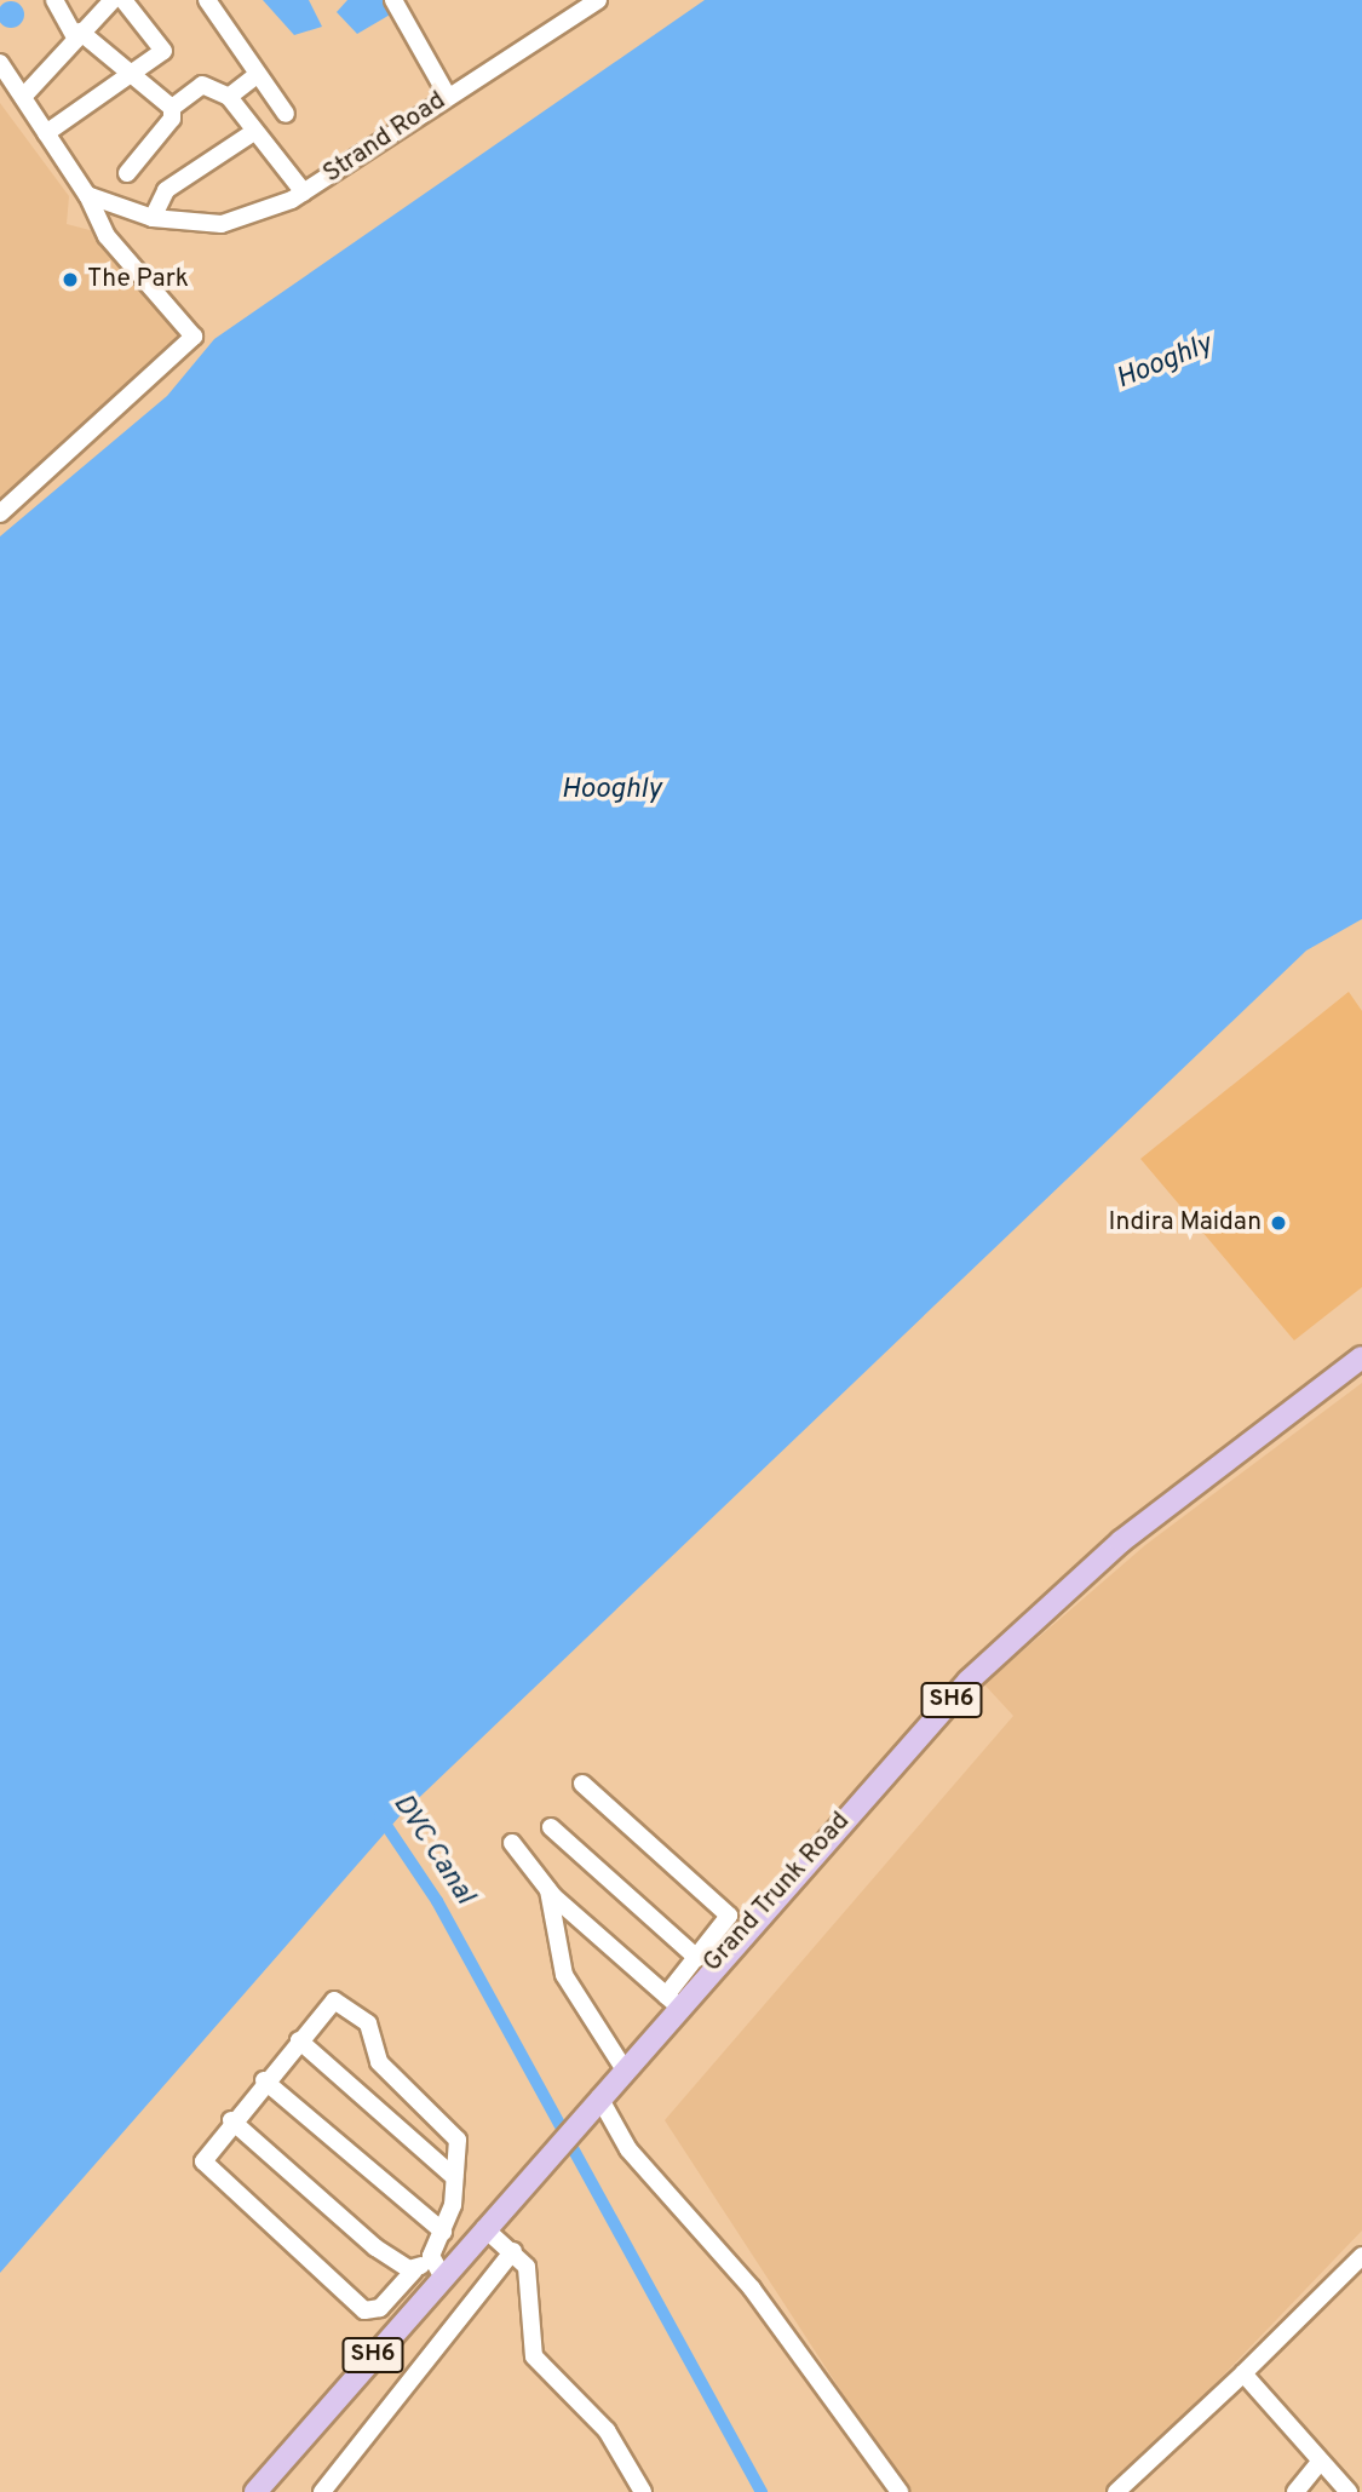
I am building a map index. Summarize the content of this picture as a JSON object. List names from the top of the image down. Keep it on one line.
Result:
{"streets":{"main road":["SH6","Grand Trunk Road"],"street":["Strand Road"]},"water":["Hooghly","DVC Canal"],"places":["The Park","Indira Maidan"]}
